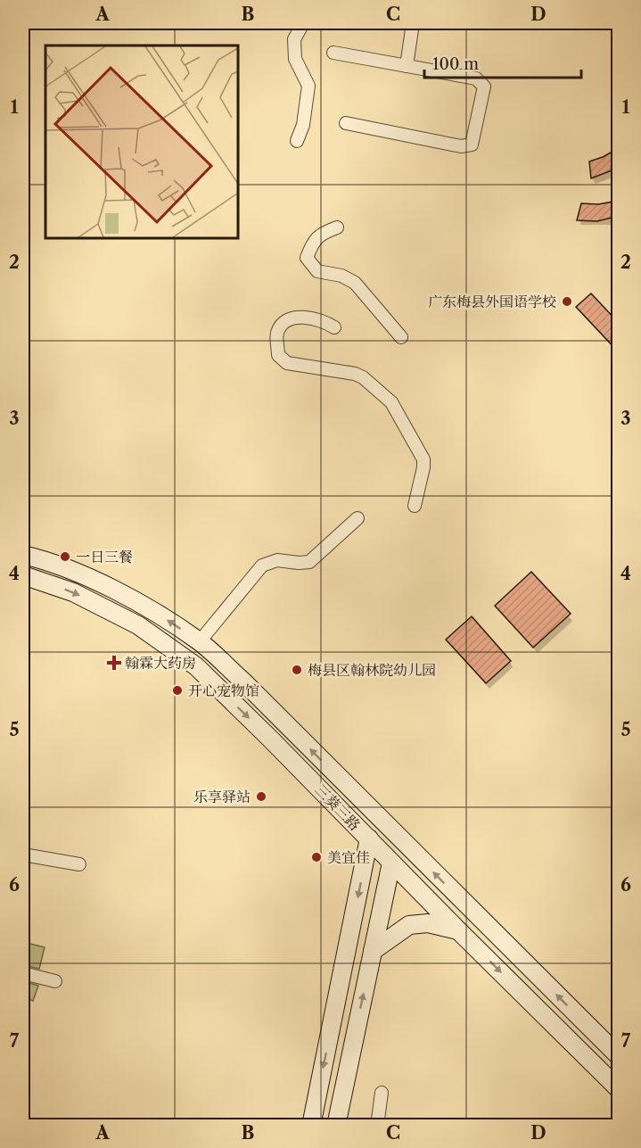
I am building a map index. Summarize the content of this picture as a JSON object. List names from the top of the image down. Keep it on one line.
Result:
{"streets":{"street":["三葵三路"]},"places":{"other":["广东梅县外国语学校","一日三餐","梅县区翰林院幼儿园","开心宠物馆","乐享驿站","美宜佳"],"health":["翰霖大药房"]},"scale_bar":"100 m","grid":{"columns":["A","B","C","D"],"rows":["1","2","3","4","5","6","7"]}}
